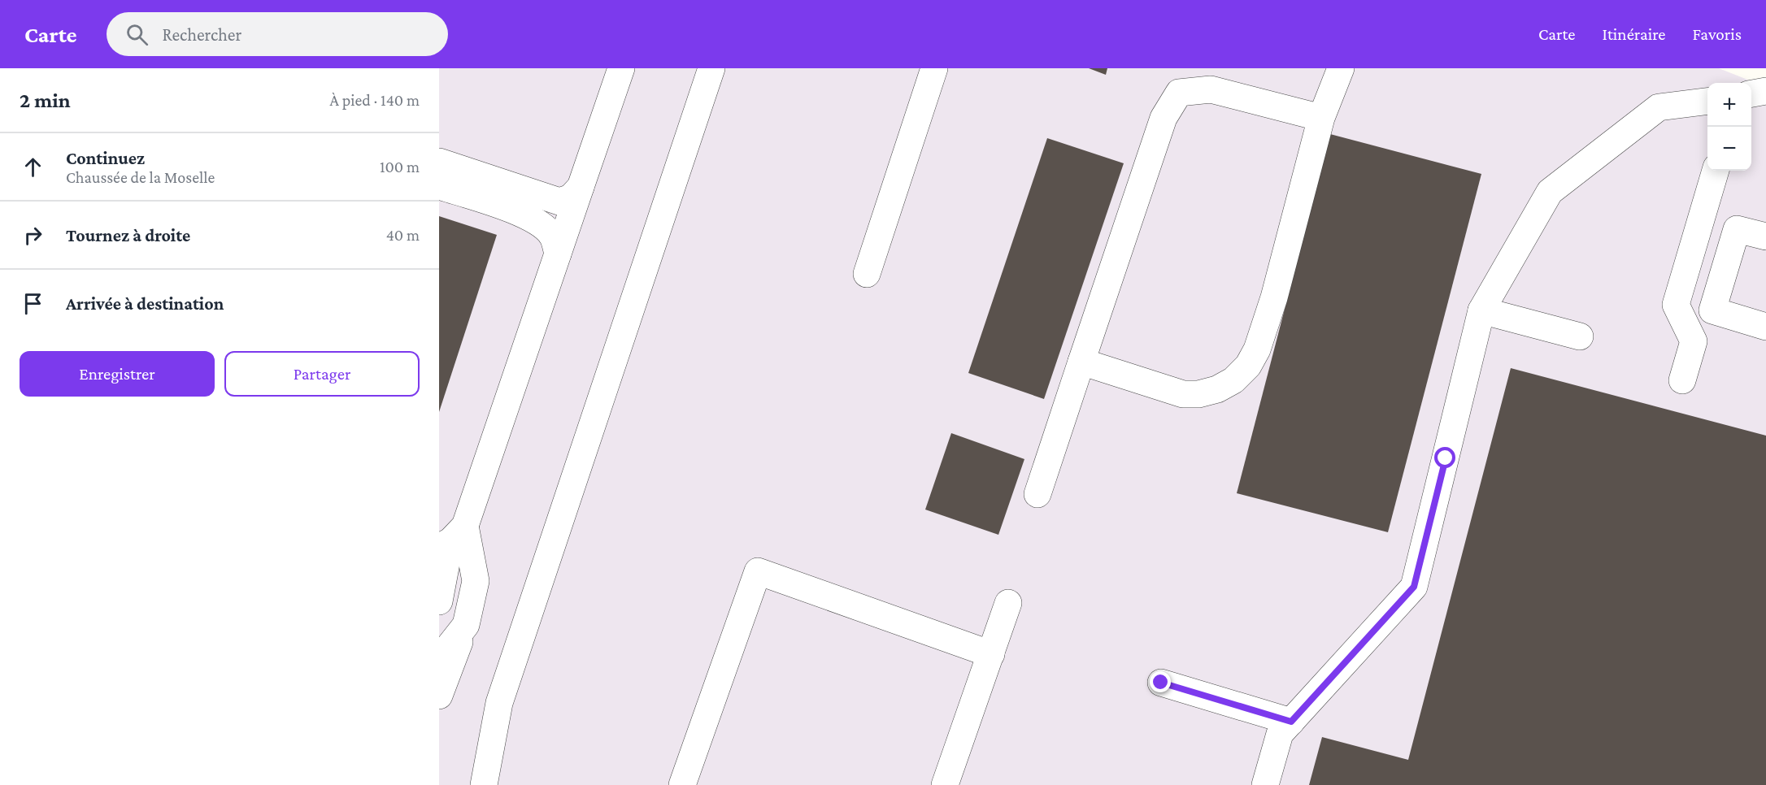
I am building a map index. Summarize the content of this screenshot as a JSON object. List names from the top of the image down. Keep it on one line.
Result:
{"page":{"header":"Carte","search":"Rechercher","nav":["Carte","Itinéraire","Favoris"],"heading":["2 min","À pied · 140 m"],"map_buttons":["+","−"],"list":[["Continuez","Chaussée de la Moselle","100 m"],["Tournez à droite","40 m"],"Arrivée à destination"],"buttons":["Enregistrer","Partager"]}}
